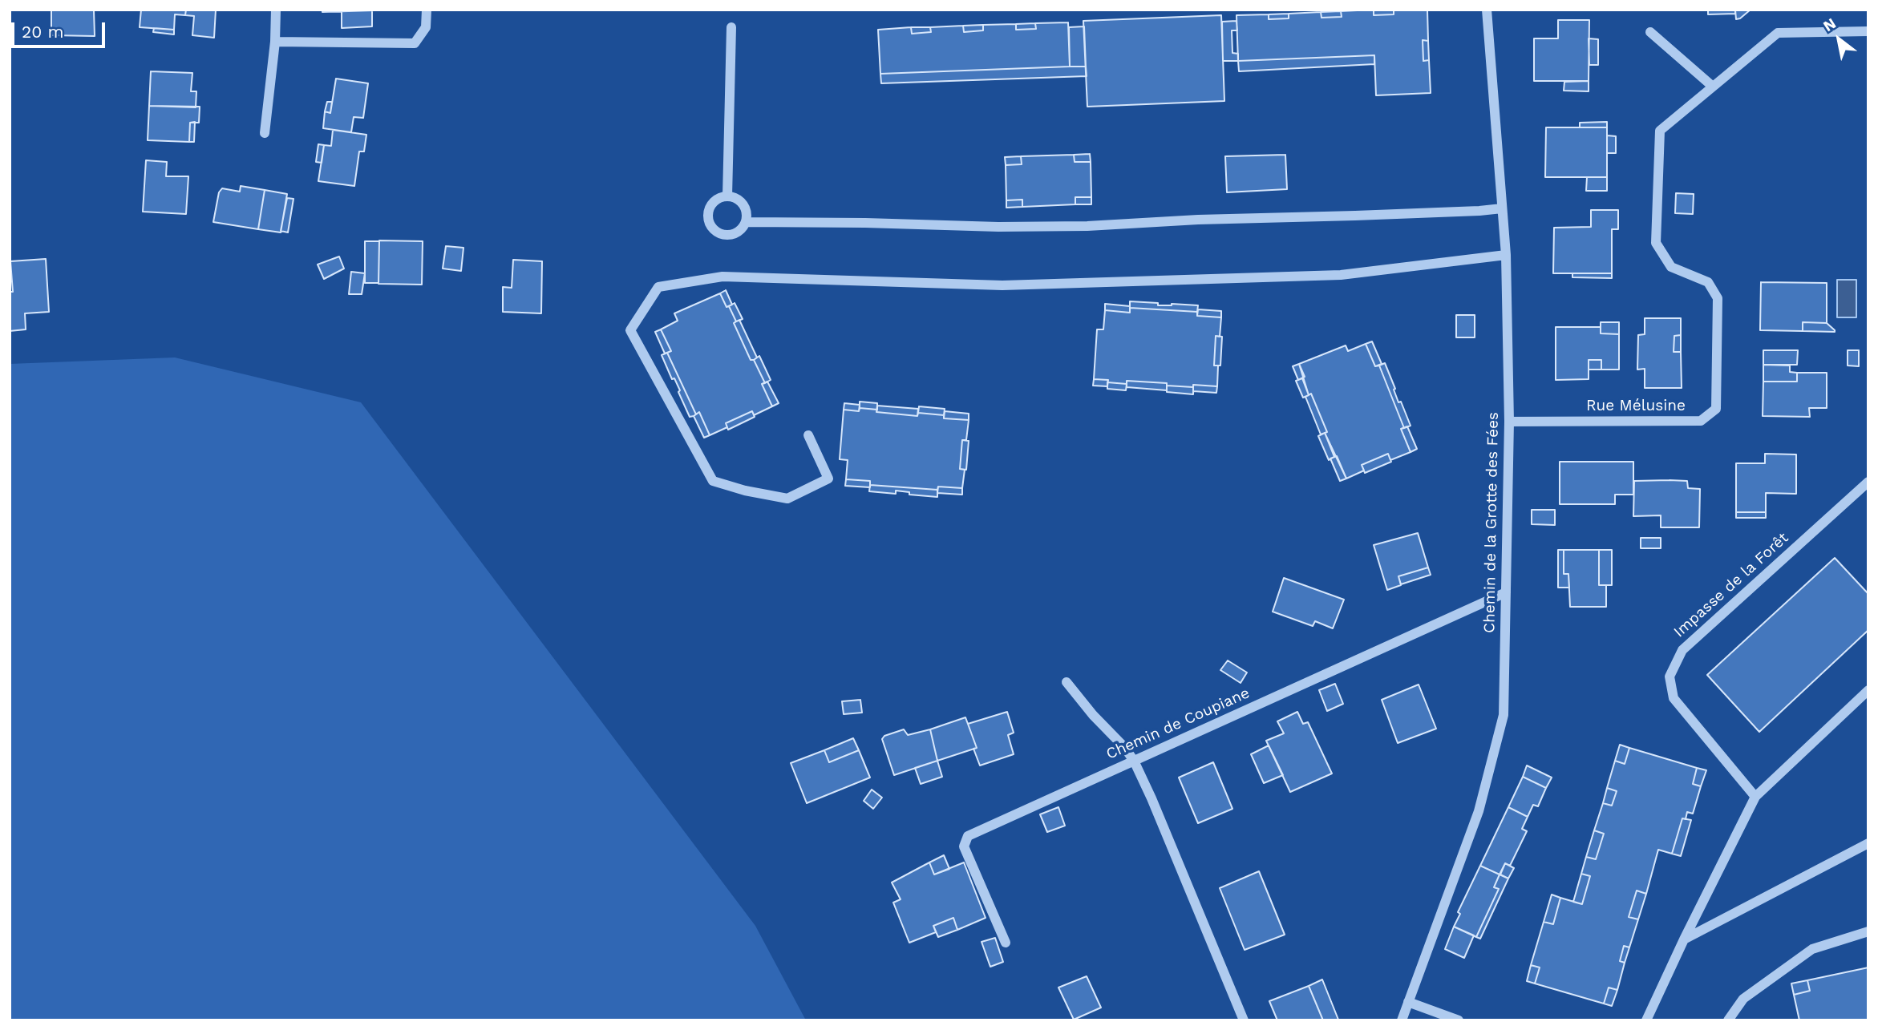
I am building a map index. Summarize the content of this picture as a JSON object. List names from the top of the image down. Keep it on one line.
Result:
{"streets":{"street":["Rue Mélusine","Chemin de la Grotte des Fées","Impasse de la Forêt","Chemin de Coupiane"]},"crossings":[["Rue Mélusine","Chemin de la Grotte des Fées"],["Chemin de la Grotte des Fées","Chemin de Coupiane"]],"scale_bar":"20 m","north":"top left"}
